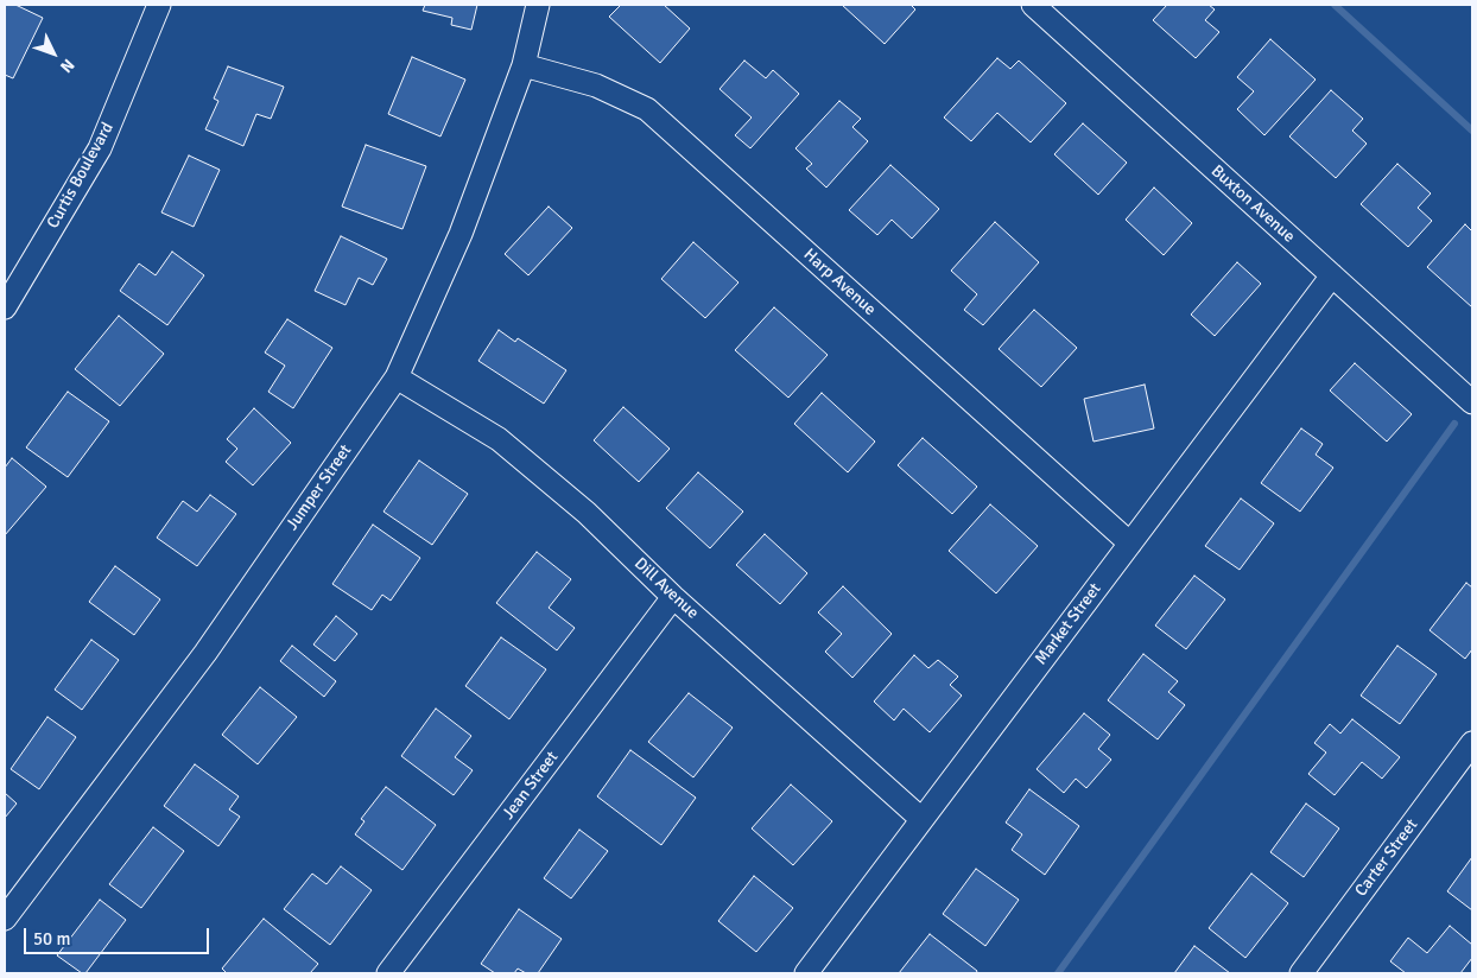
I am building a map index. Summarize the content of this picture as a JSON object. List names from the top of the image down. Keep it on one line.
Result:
{"streets":{"street":["Curtis Boulevard","Buxton Avenue","Harp Avenue","Jumper Street","Dill Avenue","Market Street","Jean Street","Carter Street"]},"crossings":[["Buxton Avenue","Market Street"],["Harp Avenue","Jumper Street"],["Harp Avenue","Market Street"],["Jumper Street","Dill Avenue"],["Dill Avenue","Market Street"],["Dill Avenue","Jean Street"]],"scale_bar":"50 m","north":"bottom right"}
